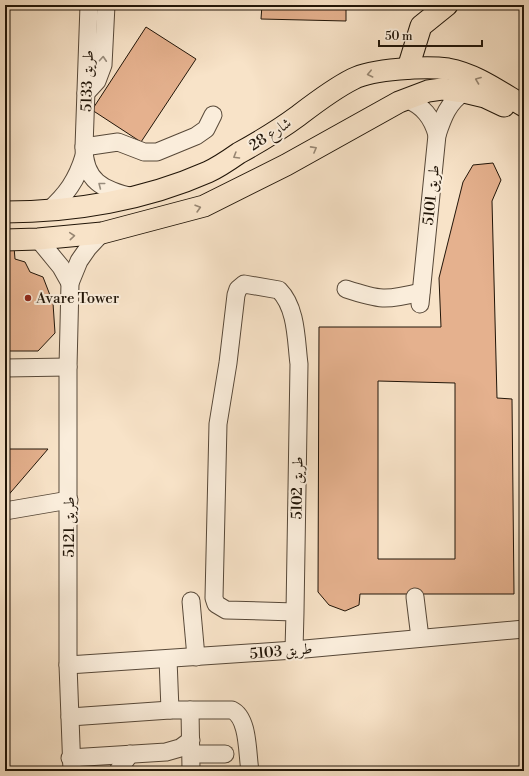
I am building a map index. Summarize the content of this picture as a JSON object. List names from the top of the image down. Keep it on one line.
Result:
{"streets":{"main road":["شارع 28"],"street":["طريق 5133","طريق 5101","طريق 5102","طريق 5121","طريق 5103"]},"crossings":[["طريق 5133","شارع 28"],["طريق 5102","طريق 5103"],["طريق 5121","طريق 5103"]],"places":["Avare Tower"],"scale_bar":"50 m"}
